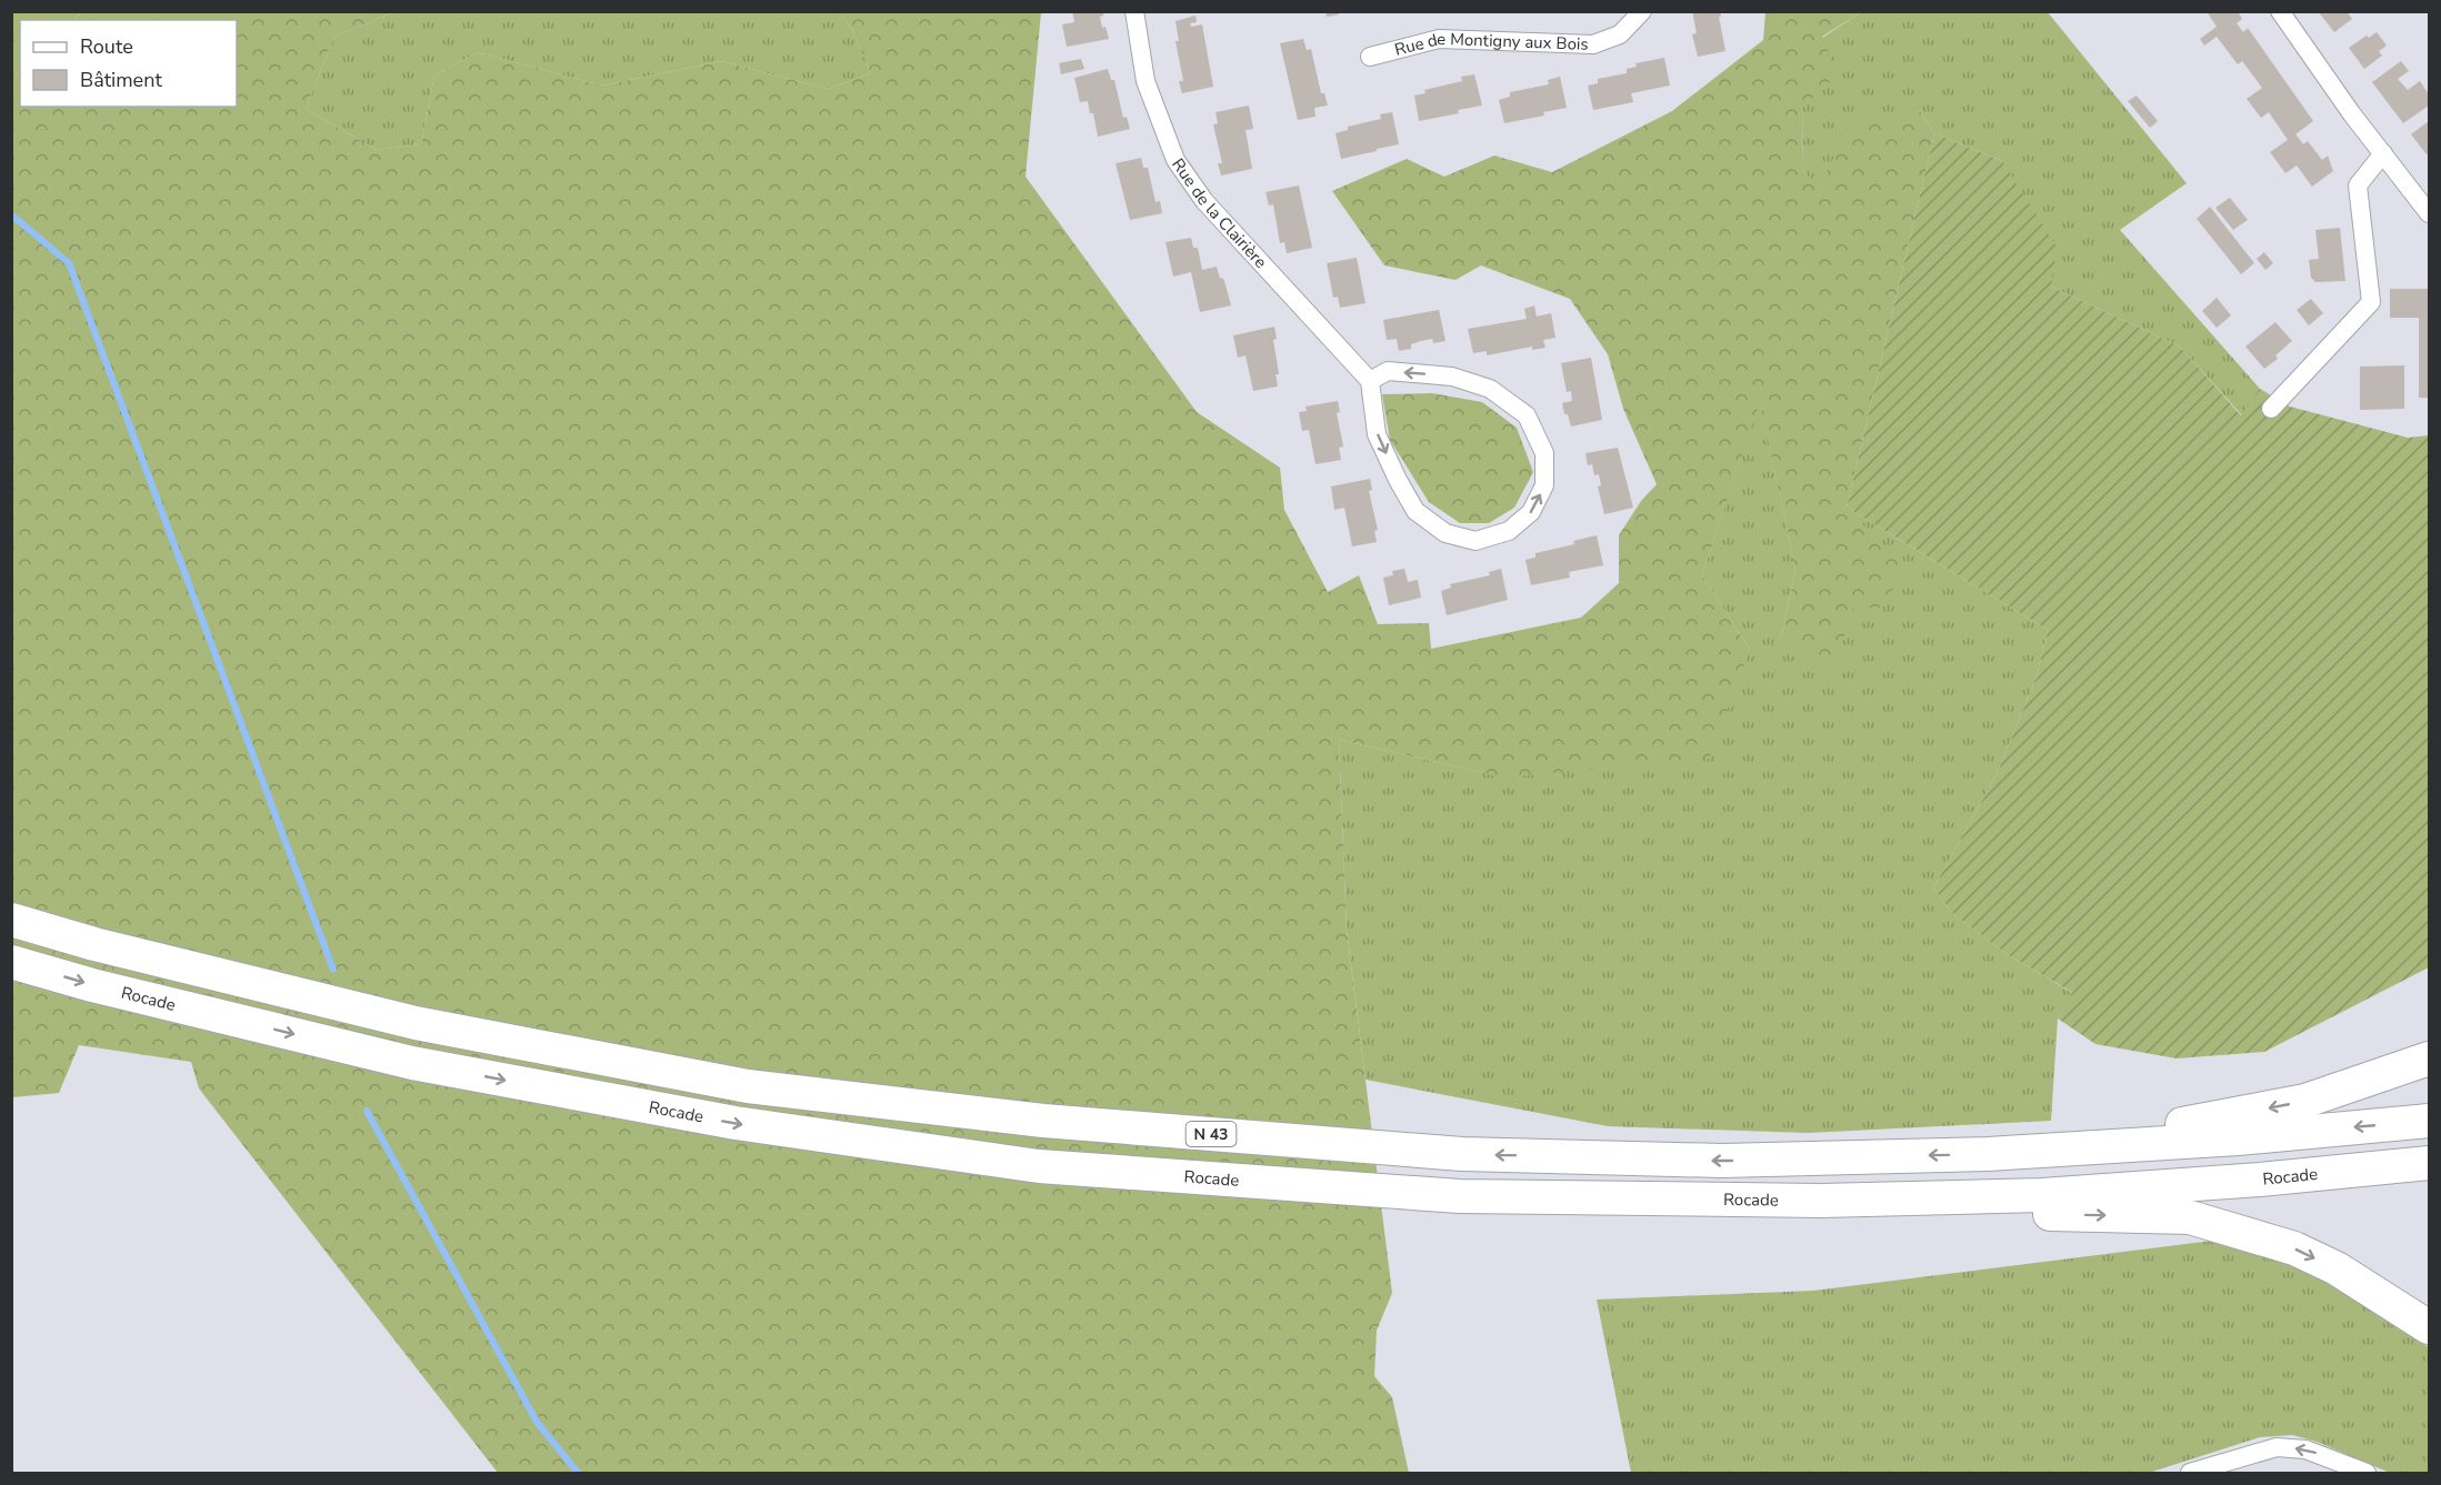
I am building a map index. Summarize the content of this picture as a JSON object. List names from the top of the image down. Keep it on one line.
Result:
{"streets":{"highway":["Rocade","N 43"],"street":["Rue de Montigny aux Bois","Rue de la Clairière"]},"legend":["Route","Bâtiment"]}
